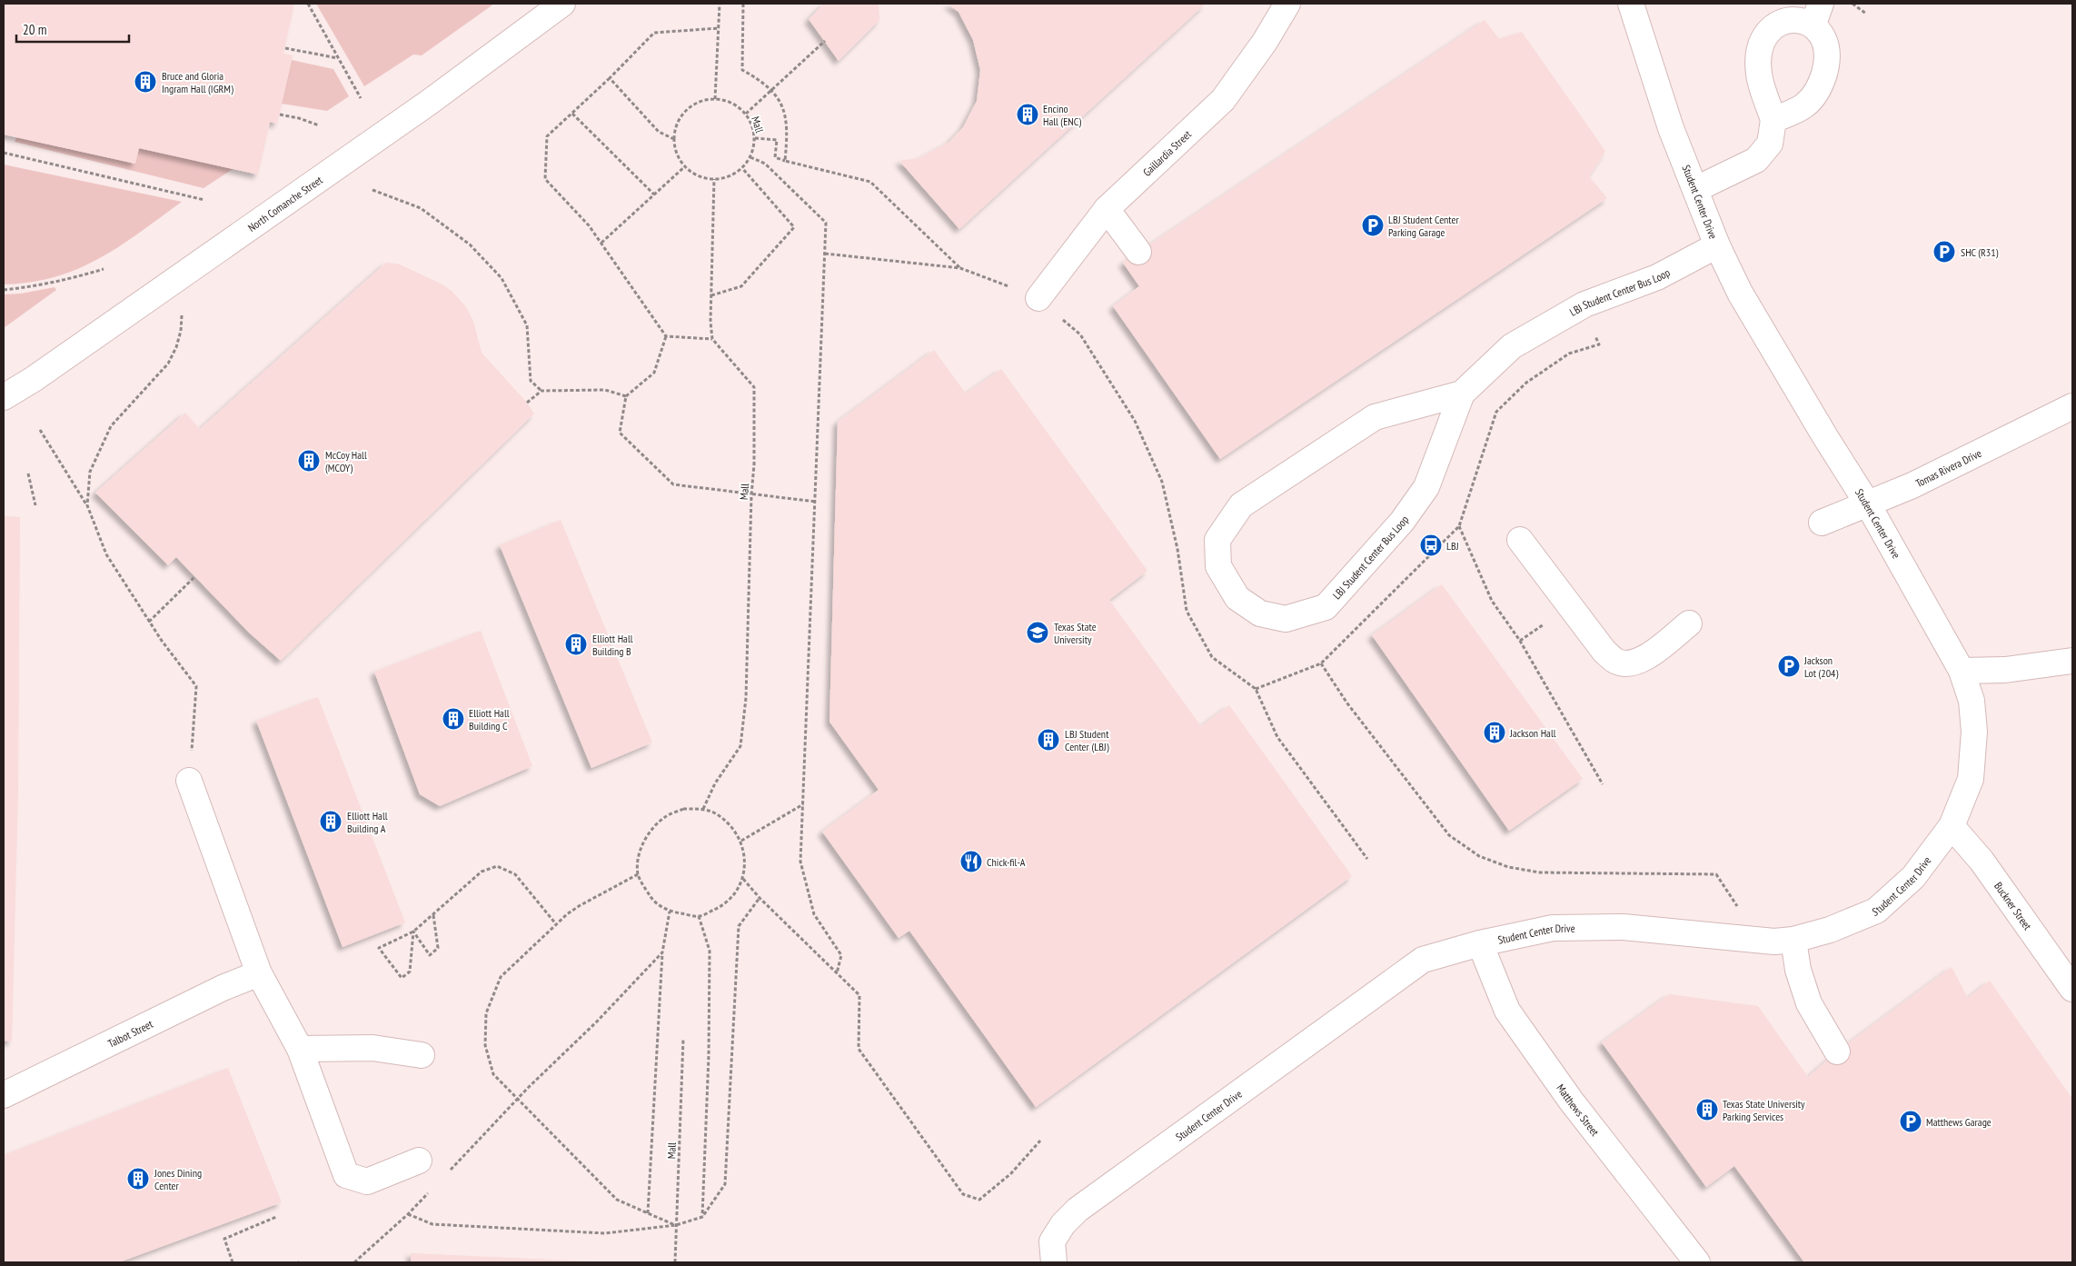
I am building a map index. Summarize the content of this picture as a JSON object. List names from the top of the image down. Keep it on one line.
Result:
{"streets":{"street":["Gaillardia Street","Student Center Drive","North Comanche Street","LBJ Student Center Bus Loop","Tomas Rivera Drive","Buckner Street","Talbot Street","Matthews Street"],"path":["Mall"]},"crossings":[["Student Center Drive","LBJ Student Center Bus Loop"],["Student Center Drive","Tomas Rivera Drive"],["Student Center Drive","Buckner Street"],["Student Center Drive","Matthews Street"]],"places":{"building":["Bruce and Gloria Ingram Hall (IGRM)","Encino Hall (ENC)","McCoy Hall (MCOY)","Elliott Hall Building B","Elliott Hall Building C","Jackson Hall","LBJ Student Center (LBJ)","Elliott Hall Building A","Texas State University Parking Services","Jones Dining Center"],"parking":["LBJ Student Center Parking Garage","SHC (R31)","Jackson Lot (204)","Matthews Garage"],"bus stop":["LBJ"],"school or university":["Texas State University"],"restaurant":["Chick-fil-A"]},"scale_bar":"20 m"}
